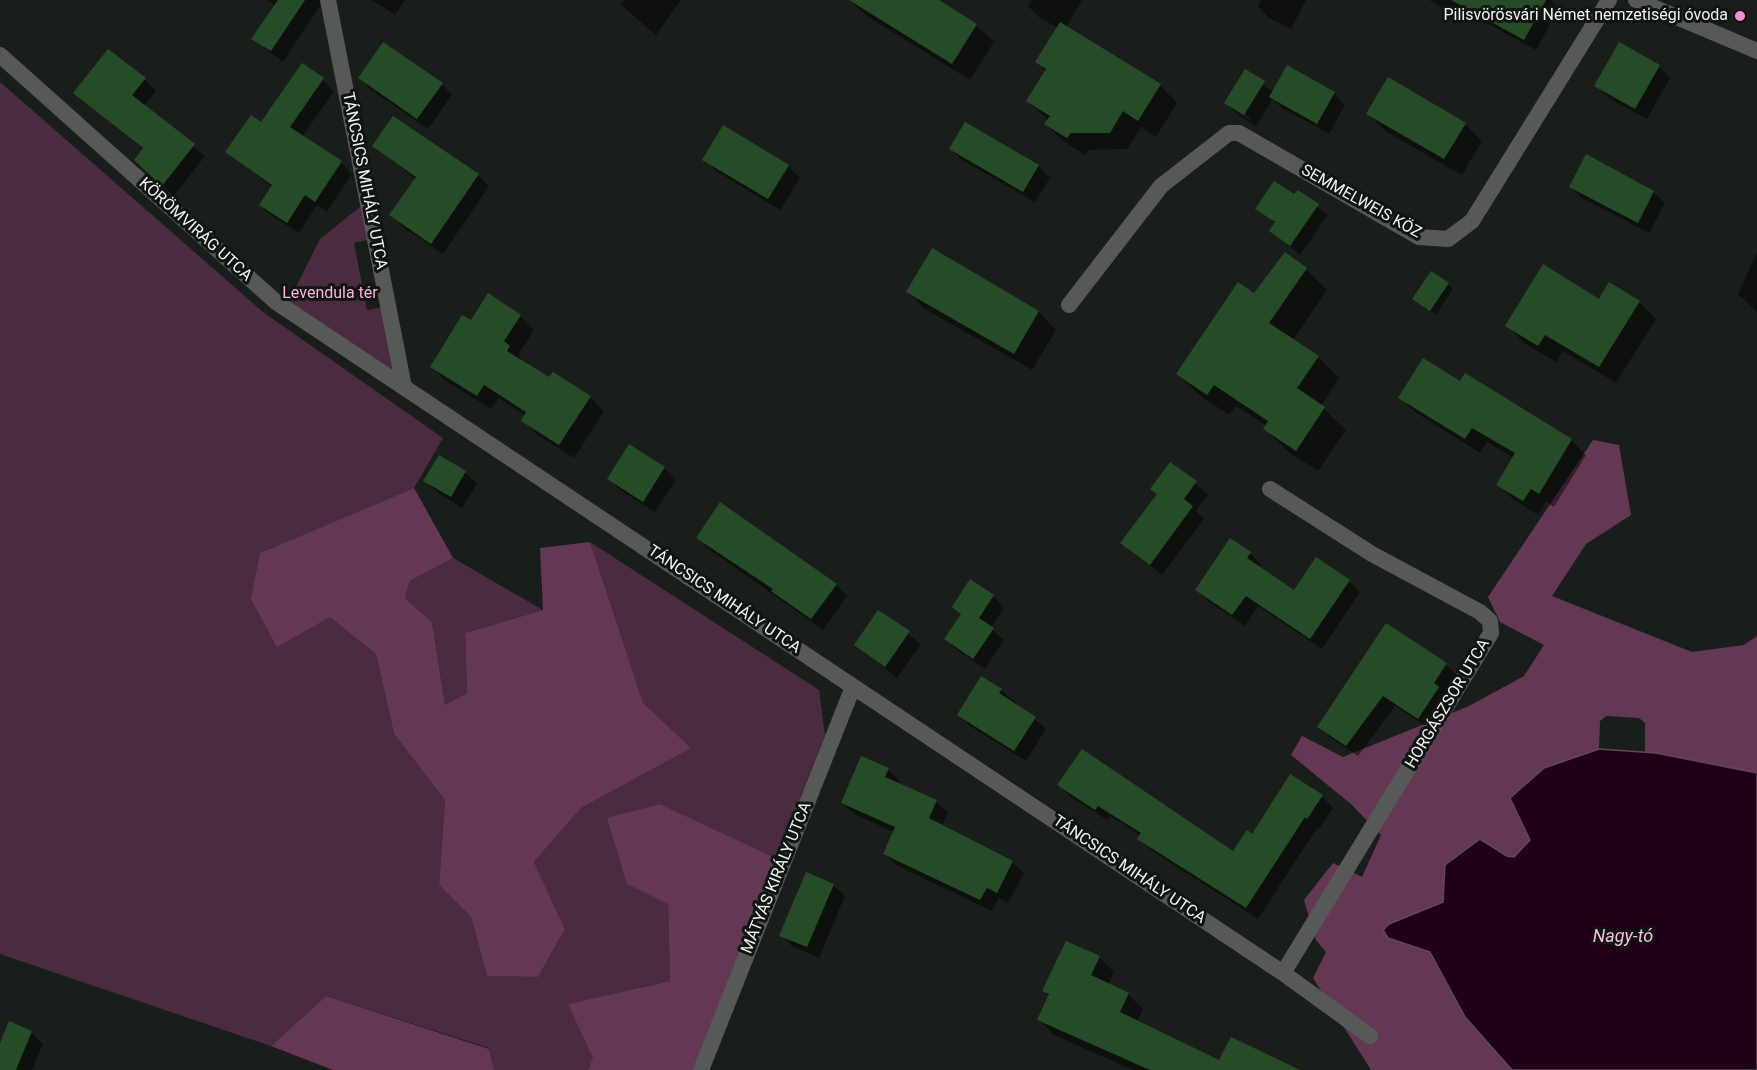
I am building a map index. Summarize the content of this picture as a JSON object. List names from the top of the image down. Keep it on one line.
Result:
{"streets":{"street":["TÁNCSICS MIHÁLY UTCA","SEMMELWEIS KÖZ","KÖRÖMVIRÁG UTCA","HORGÁSZSOR UTCA","MÁTYÁS KIRÁLY UTCA"]},"crossings":[["TÁNCSICS MIHÁLY UTCA","KÖRÖMVIRÁG UTCA"],["TÁNCSICS MIHÁLY UTCA","HORGÁSZSOR UTCA"],["TÁNCSICS MIHÁLY UTCA","MÁTYÁS KIRÁLY UTCA"]],"water":["Nagy-tó"],"parks":["Levendula tér"],"places":["Pilisvörösvári Német nemzetiségi óvoda"]}
